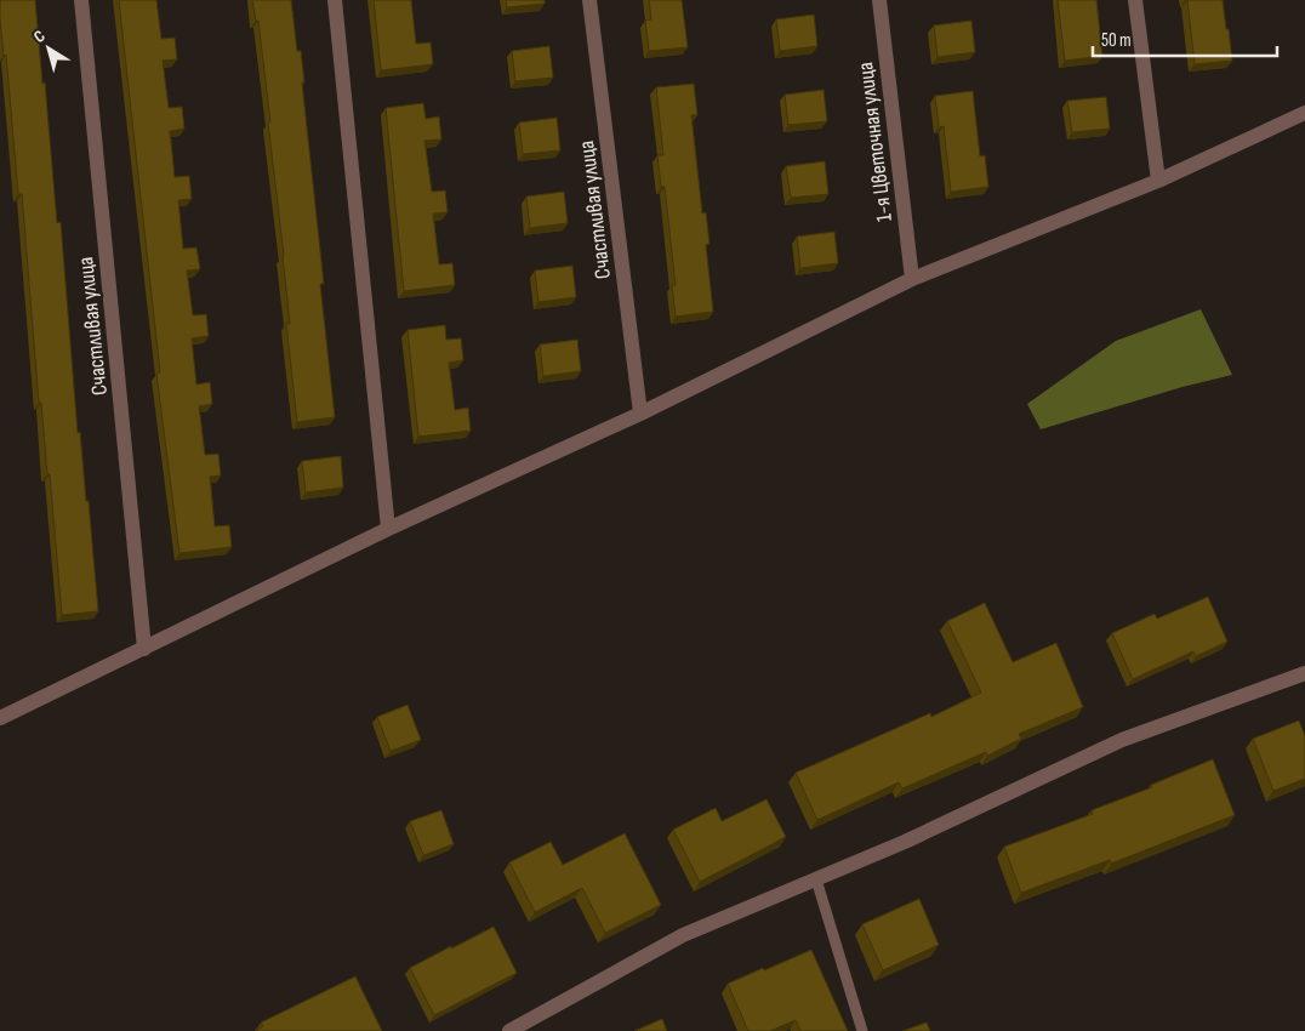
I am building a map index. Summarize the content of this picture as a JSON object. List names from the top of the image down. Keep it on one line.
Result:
{"streets":{"street":["1-я Цветочная улица","Счастливая улица"]},"scale_bar":"50 m","north":"top left"}
